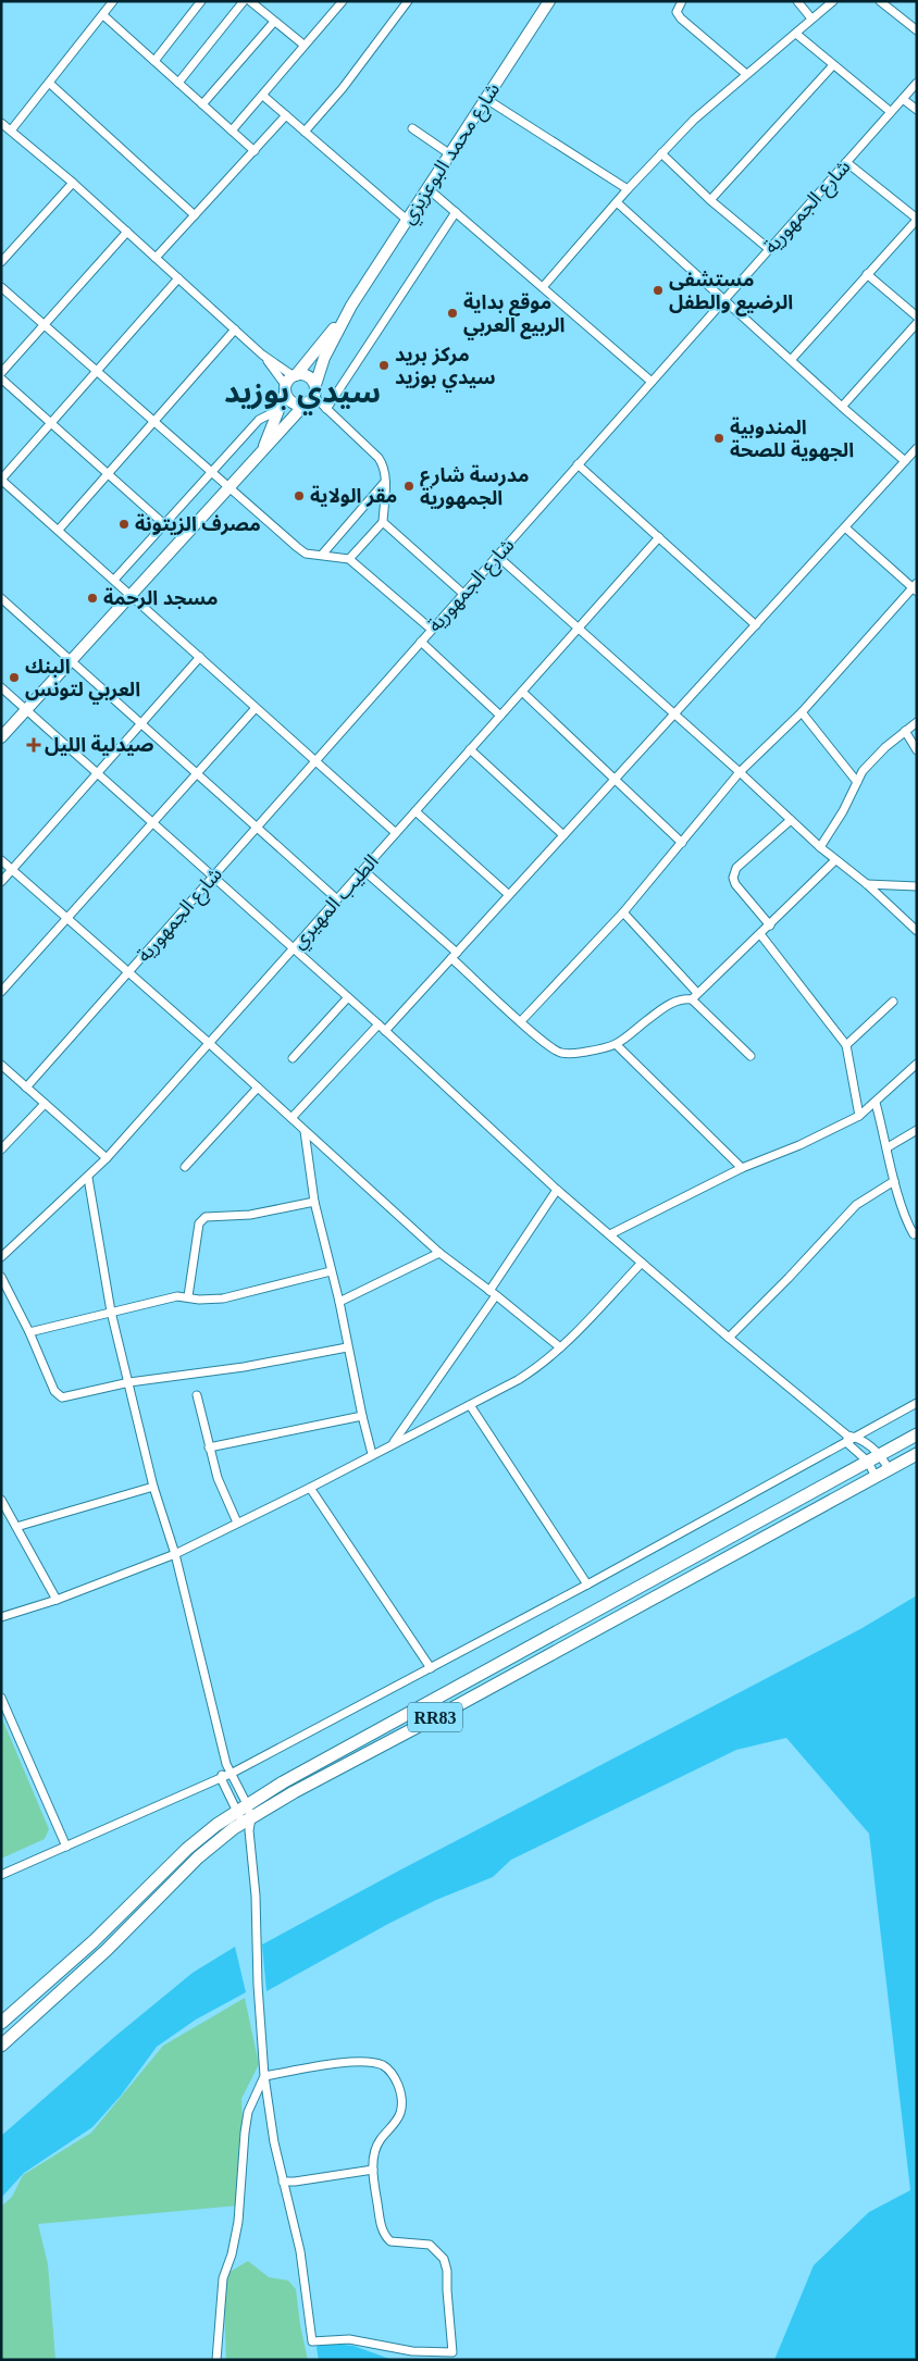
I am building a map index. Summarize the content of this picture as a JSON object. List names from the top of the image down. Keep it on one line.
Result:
{"streets":{"main road":["شارع محمد البوعزيزي","RR83"],"street":["شارع الجمهورية","الطيب المهيري"]},"districts":["سيدي بوزيد"],"places":{"other":["مستشفى الرضيع والطفل","موقع بداية الربيع العربي","مركز بريد سيدي بوزيد","المندوبية الجهوية للصحة","مدرسة شارع الجمهورية","مقر الولاية","مصرف الزيتونة","مسجد الرحمة","البنك العربي لتونس"],"health":["صيدلية الليل"]}}
